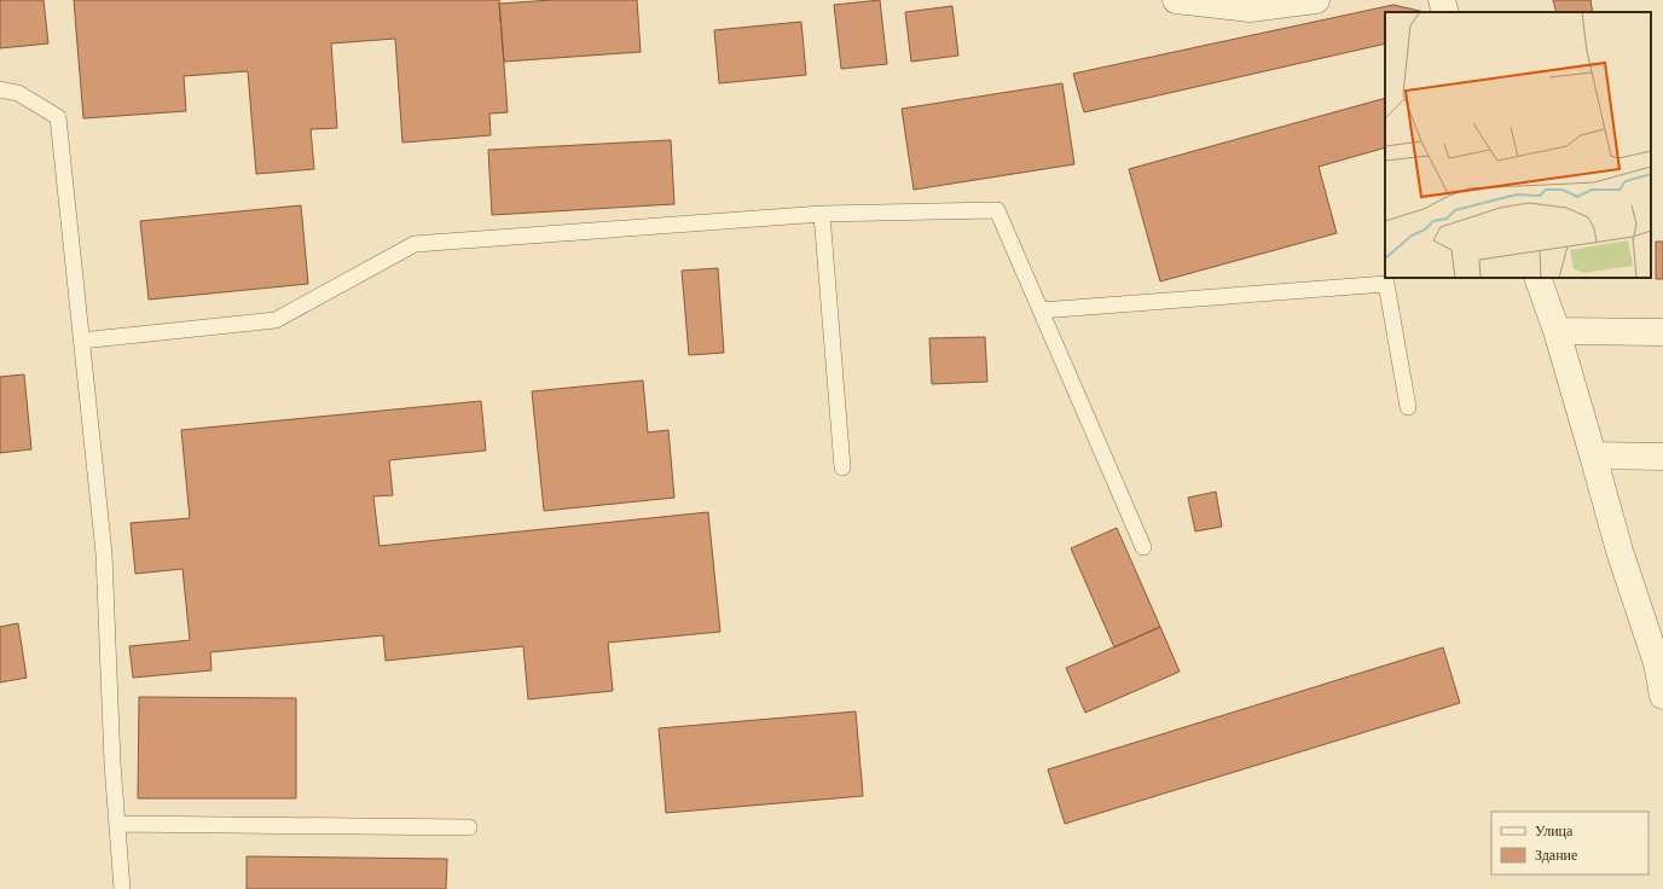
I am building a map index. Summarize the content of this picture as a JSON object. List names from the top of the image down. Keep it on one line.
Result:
{"legend":["Улица","Здание"]}
